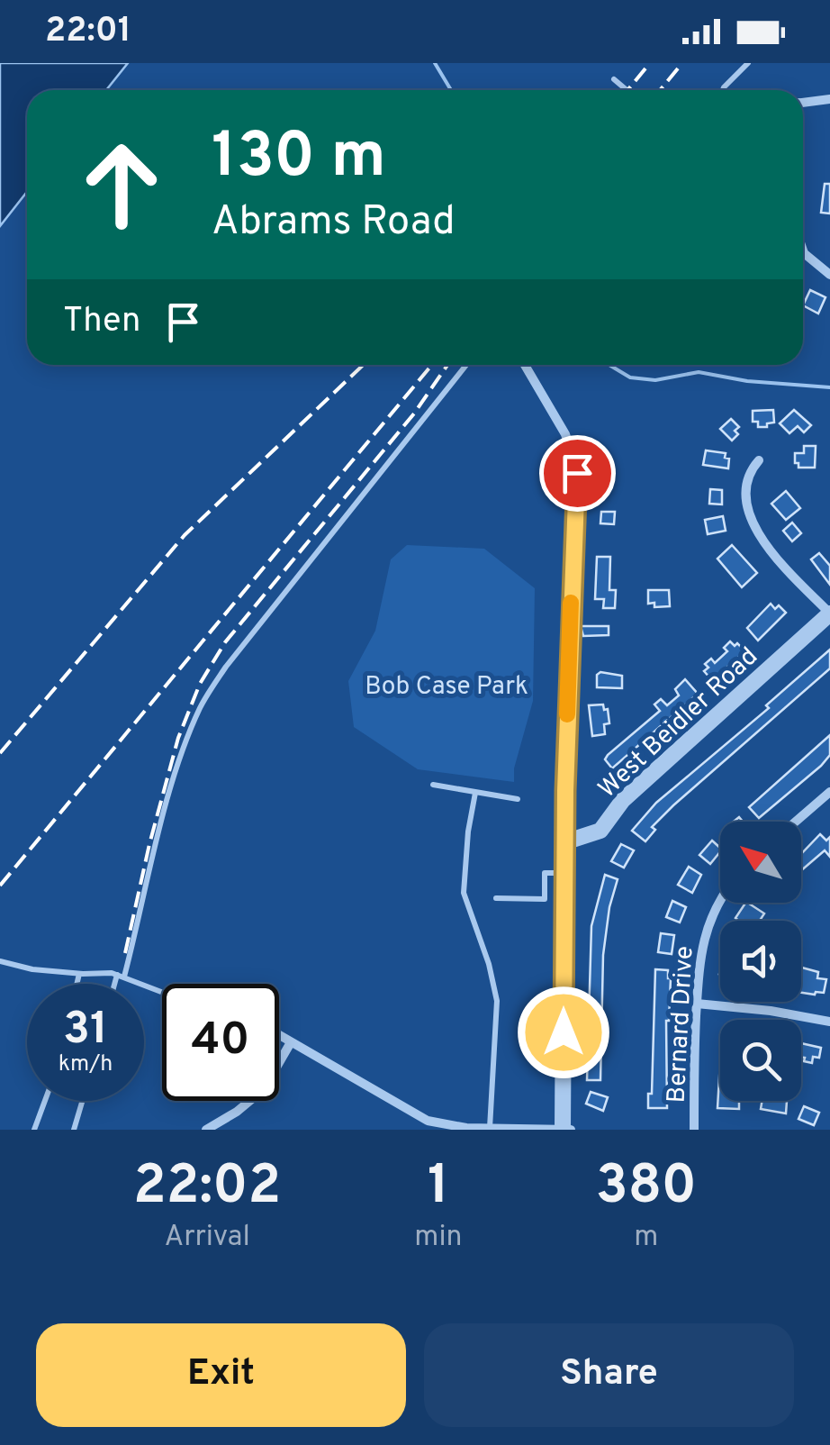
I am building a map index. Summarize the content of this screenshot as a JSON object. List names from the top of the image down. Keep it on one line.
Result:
{"streets":{"street":["West Beidler Road","Bernard Drive"]},"parks":["Bob Case Park"],"north":"top left","page":{"status":"22:01","turn":["130 m","Abrams Road"],"then":"Then","speed":"31 km/h","limit":"40","eta":["22:02","Arrival","1","min","380","m"],"buttons":["Exit","Share"]}}
